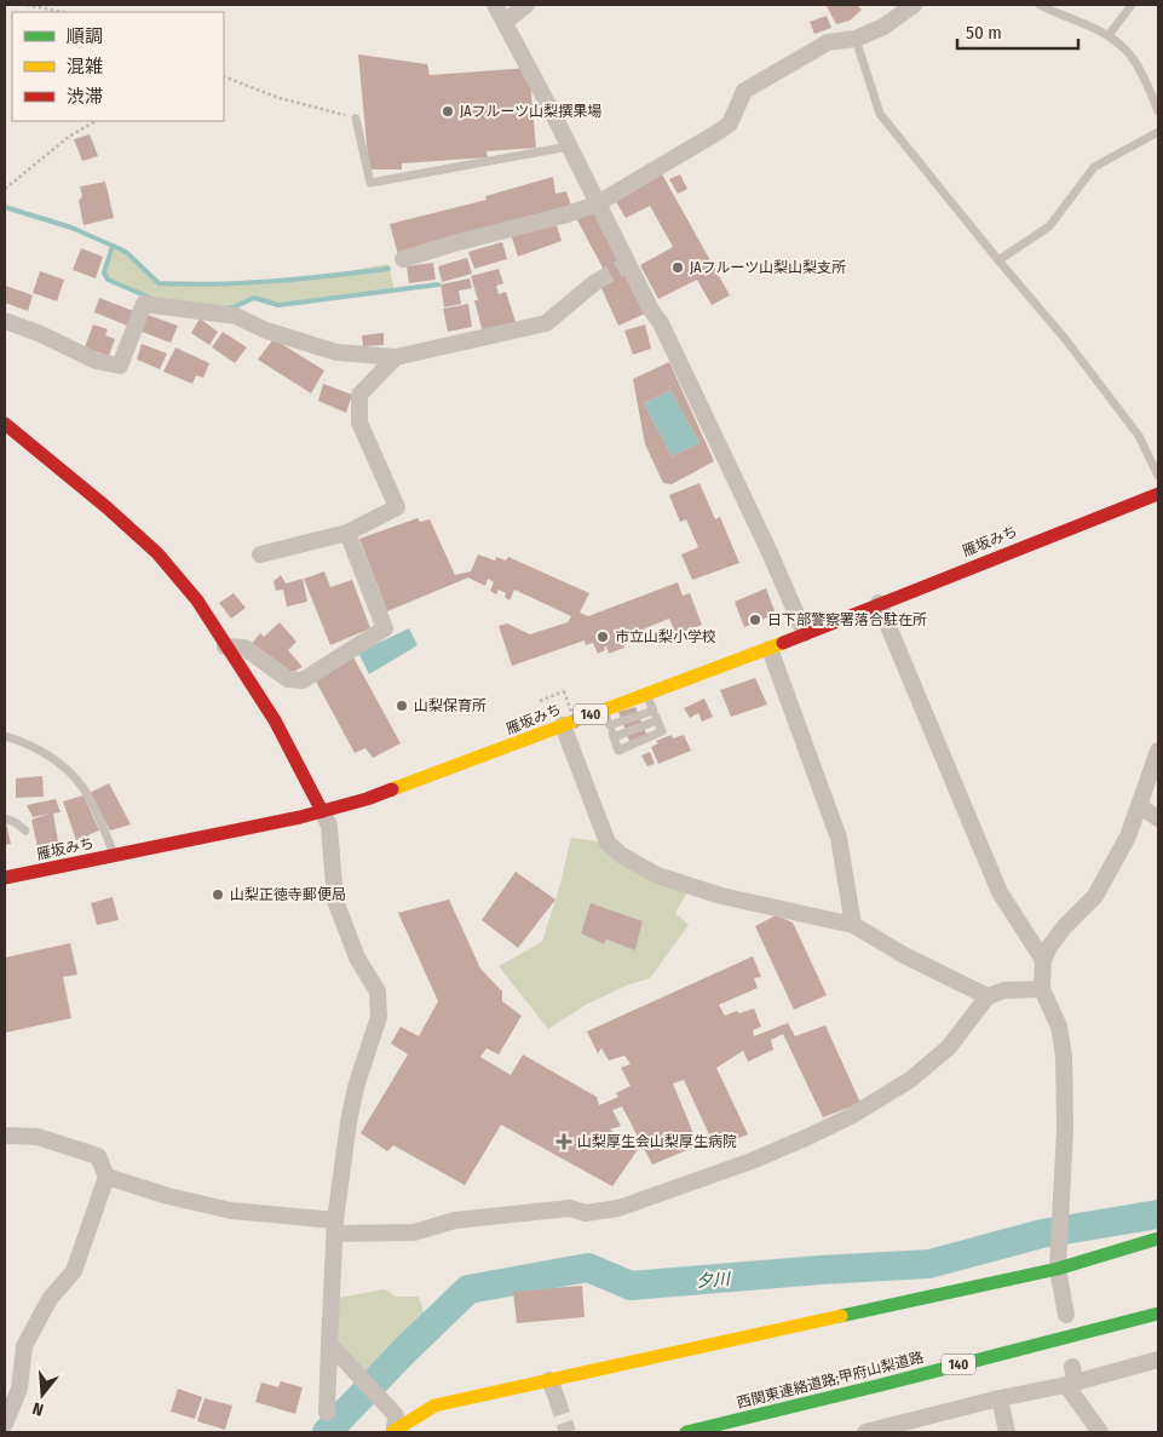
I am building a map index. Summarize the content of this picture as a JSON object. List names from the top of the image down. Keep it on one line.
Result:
{"streets":{"main road":["雁坂みち","140","西関東連絡道路;甲府山梨道路"]},"water":["夕川"],"places":{"other":["JAフルーツ山梨撰果場","JAフルーツ山梨山梨支所","日下部警察署落合駐在所","市立山梨小学校","山梨保育所","山梨正徳寺郵便局"],"health":["山梨厚生会山梨厚生病院"]},"legend":["順調","混雑","渋滞"],"scale_bar":"50 m","north":"bottom"}
